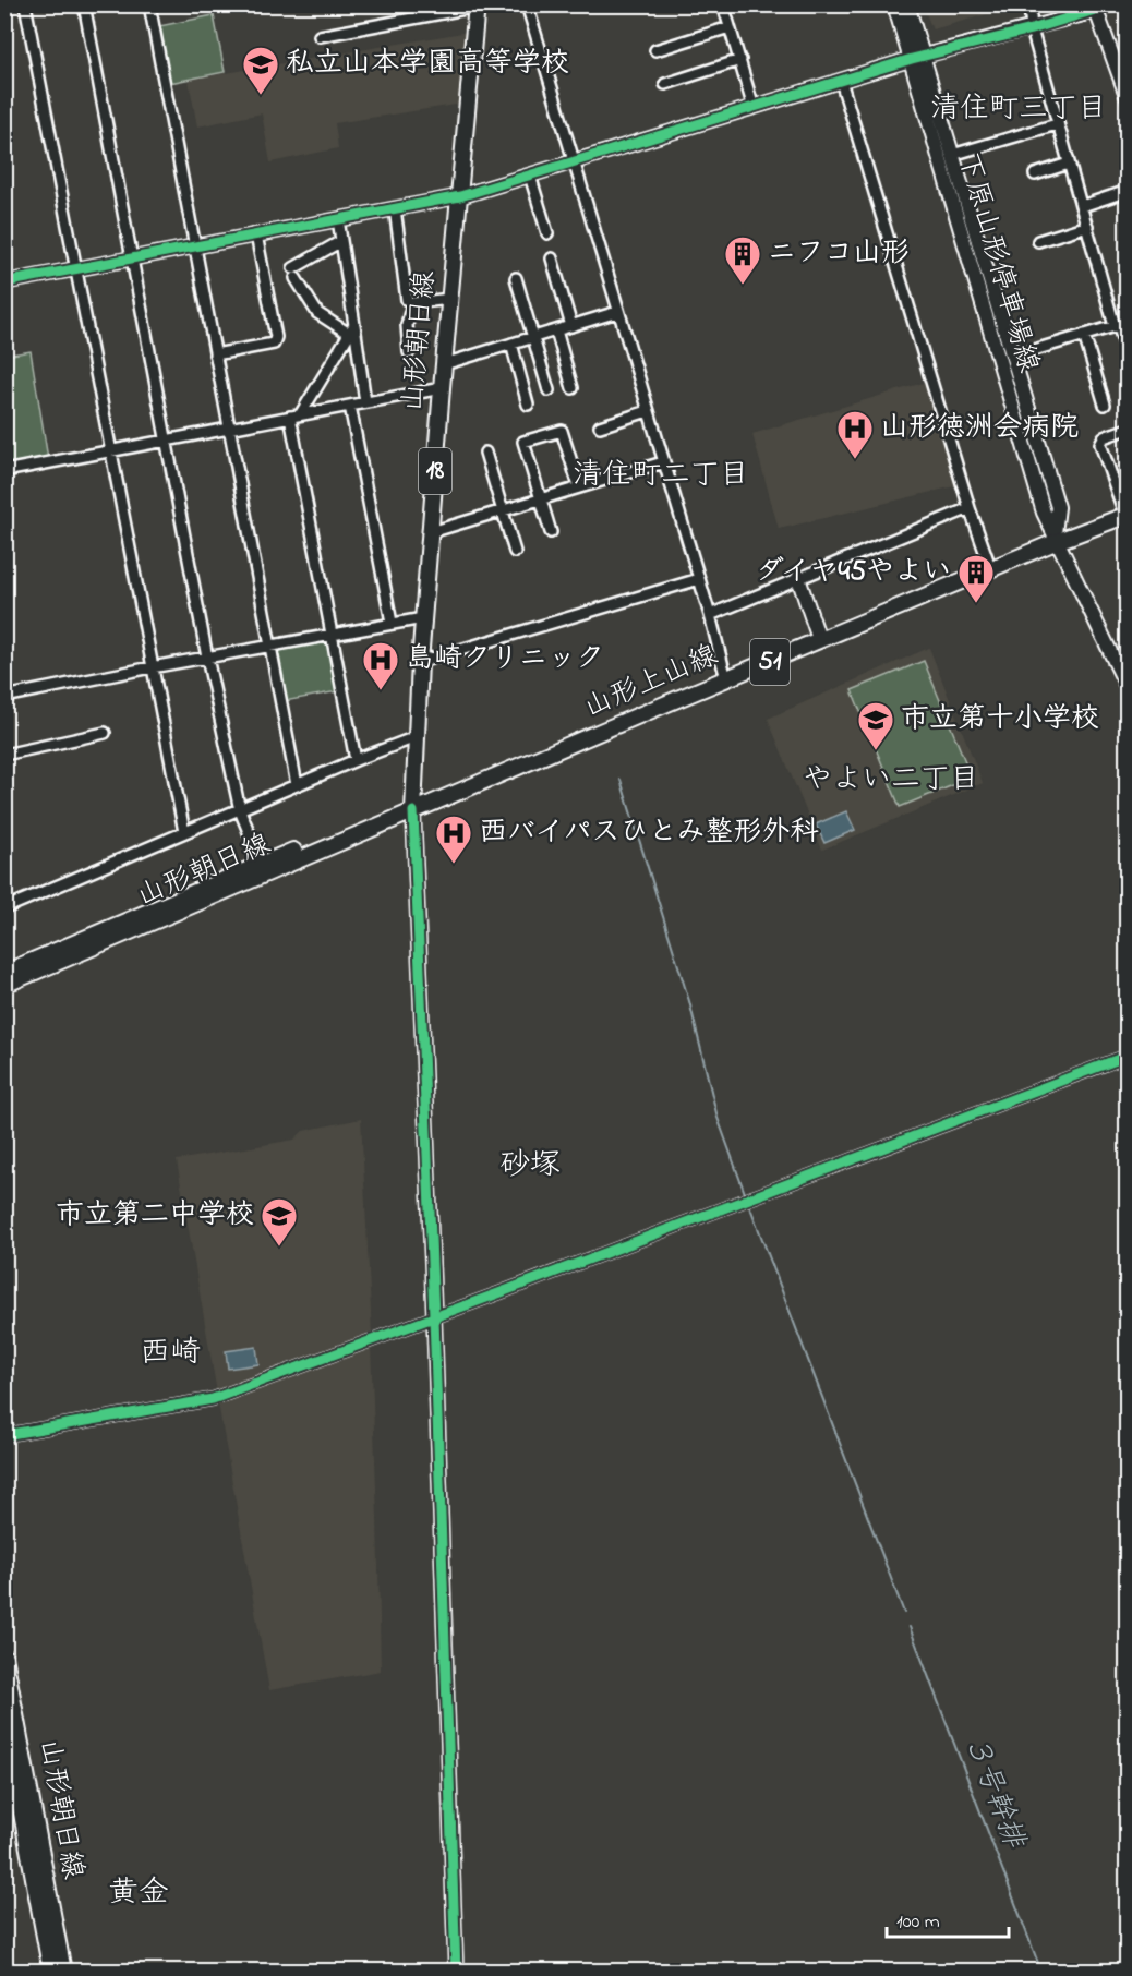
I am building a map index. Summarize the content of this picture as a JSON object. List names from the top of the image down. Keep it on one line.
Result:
{"streets":{"main road":["山形朝日線","18","51","山形上山線"],"street":["下原山形停車場線"]},"crossings":[["下原山形停車場線","山形上山線"],["山形朝日線","山形上山線"]],"districts":["清住町三丁目","清住町二丁目","やよい二丁目","砂塚","西崎","黄金"],"water":["３号幹排"],"places":{"school or university":["私立山本学園高等学校","市立第十小学校","市立第二中学校"],"building":["ニフコ山形","ダイヤ45やよい"],"hospital":["山形徳洲会病院","島崎クリニック","西バイパスひとみ整形外科"]},"scale_bar":"100 m"}
